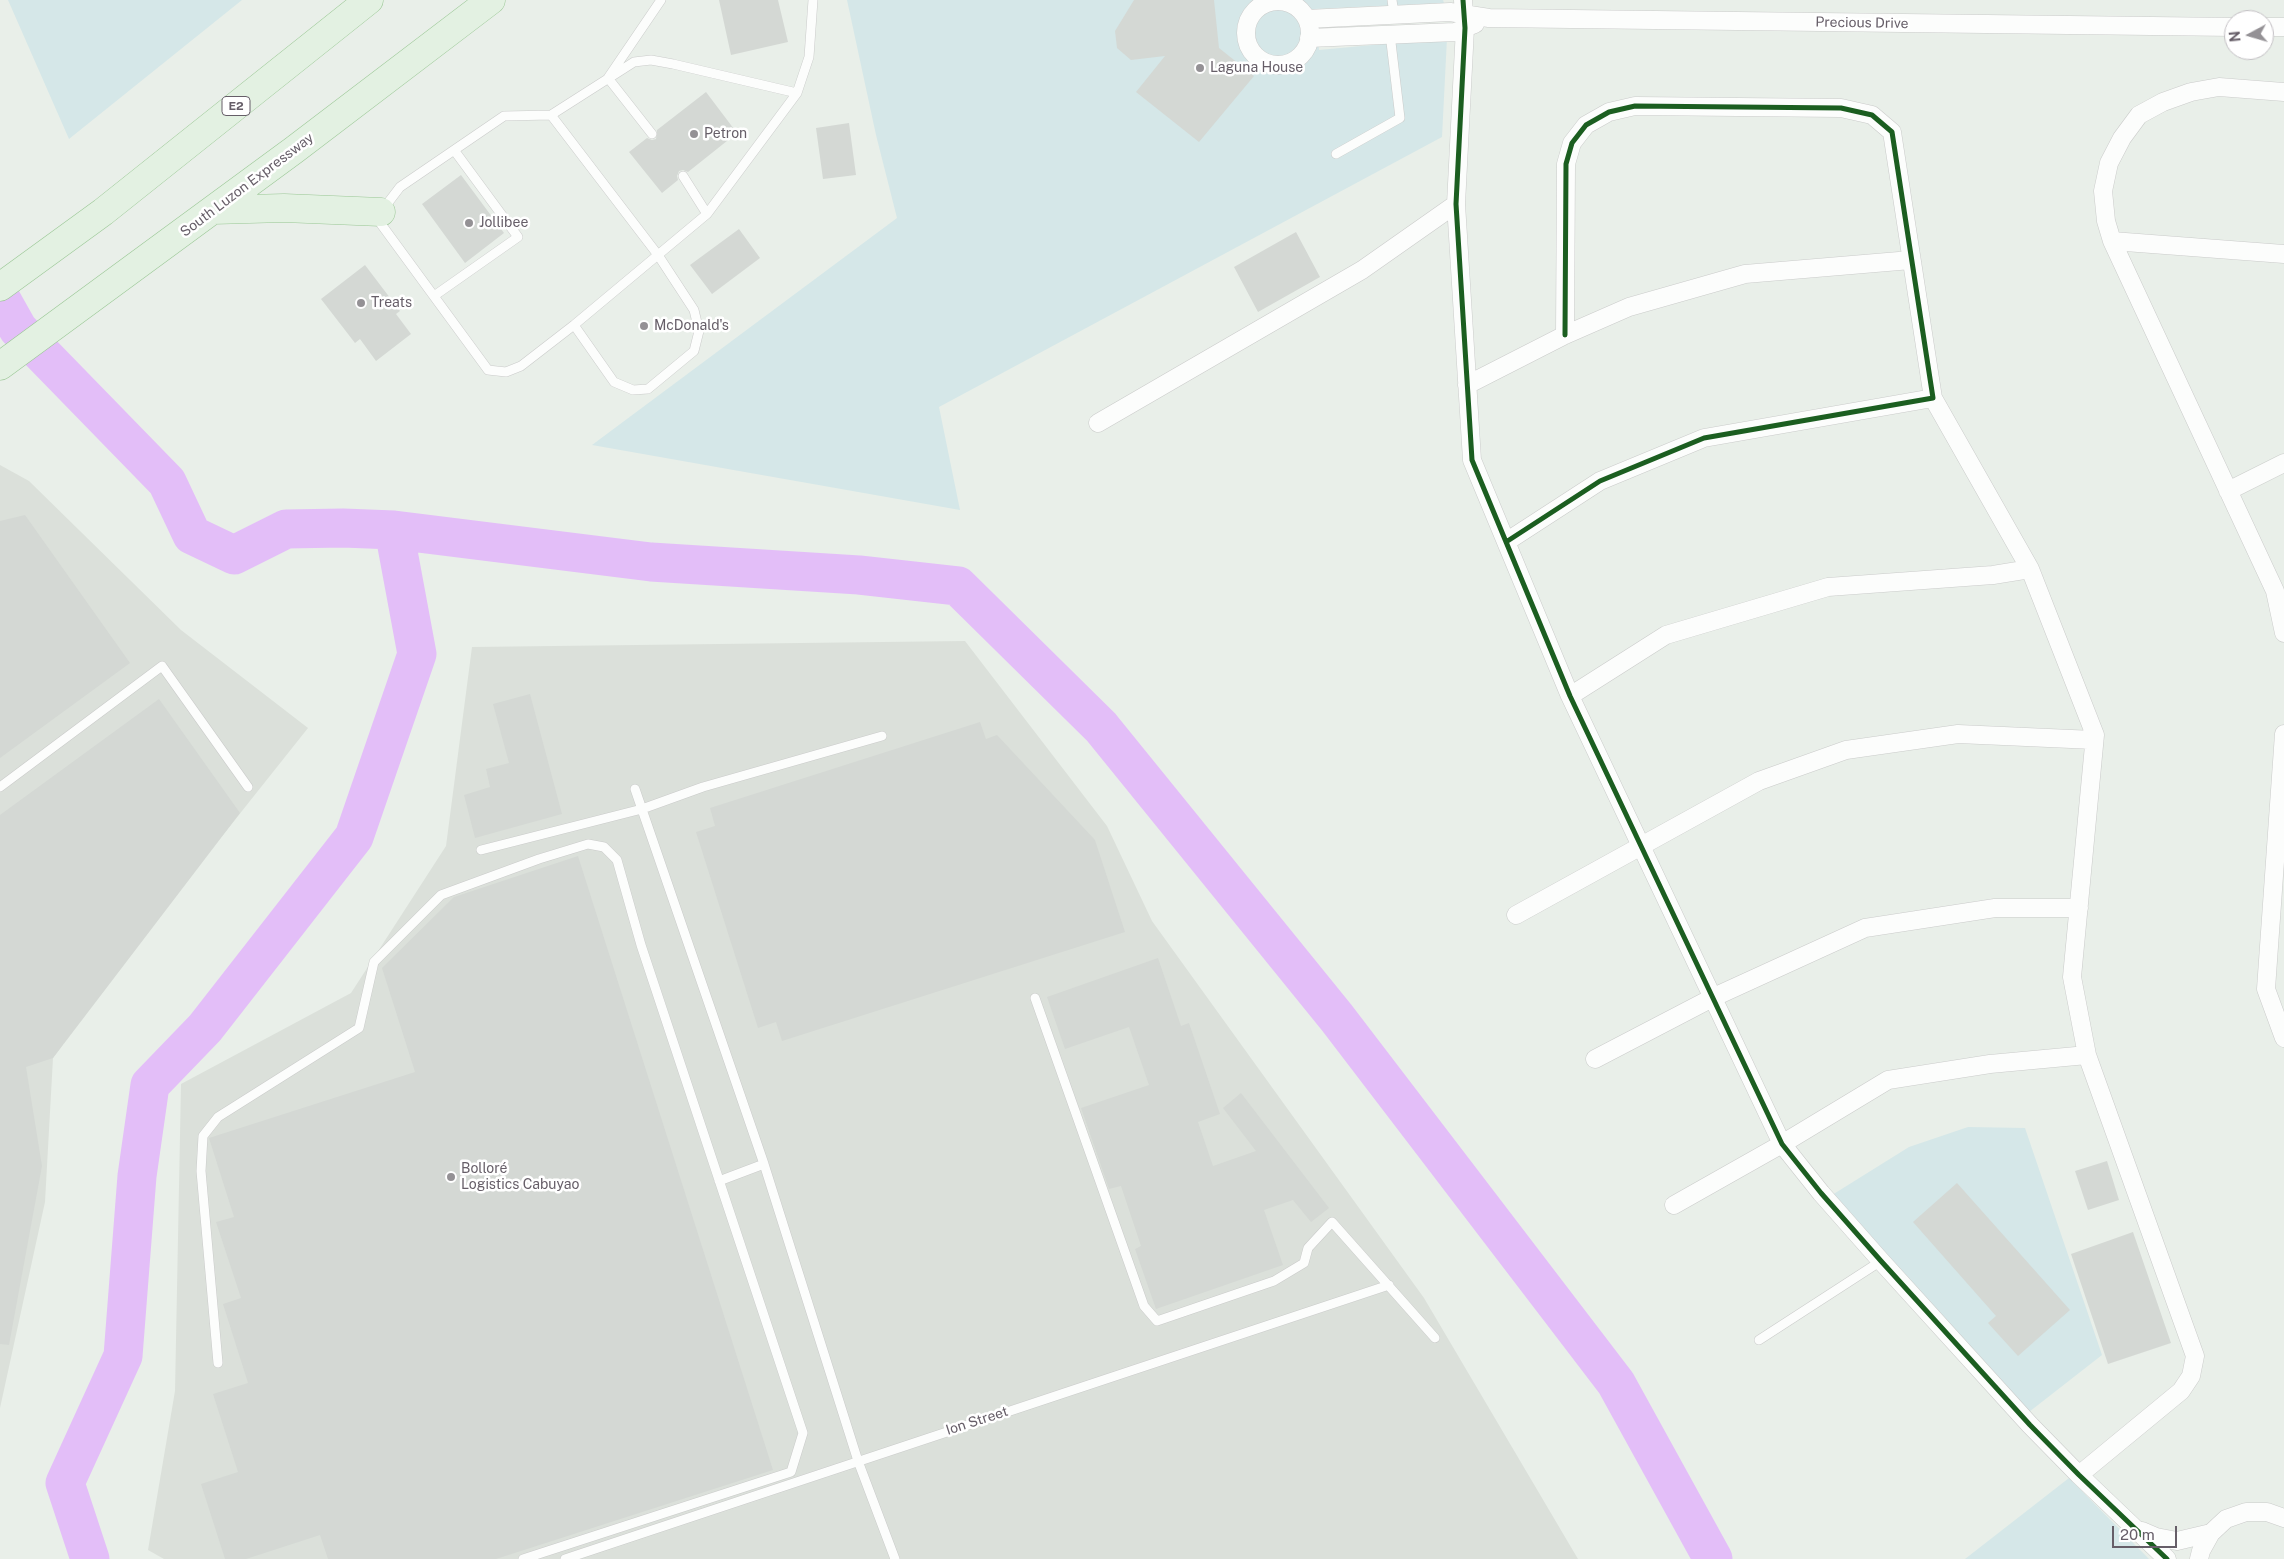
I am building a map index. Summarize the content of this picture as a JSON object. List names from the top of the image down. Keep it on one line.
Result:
{"streets":{"highway":["E2","South Luzon Expressway"],"street":["Precious Drive"],"lane":["Ion Street"]},"places":["Laguna House","Petron","Jollibee","Treats","McDonald's","Bolloré Logistics Cabuyao"],"scale_bar":"20 m","north":"left"}
